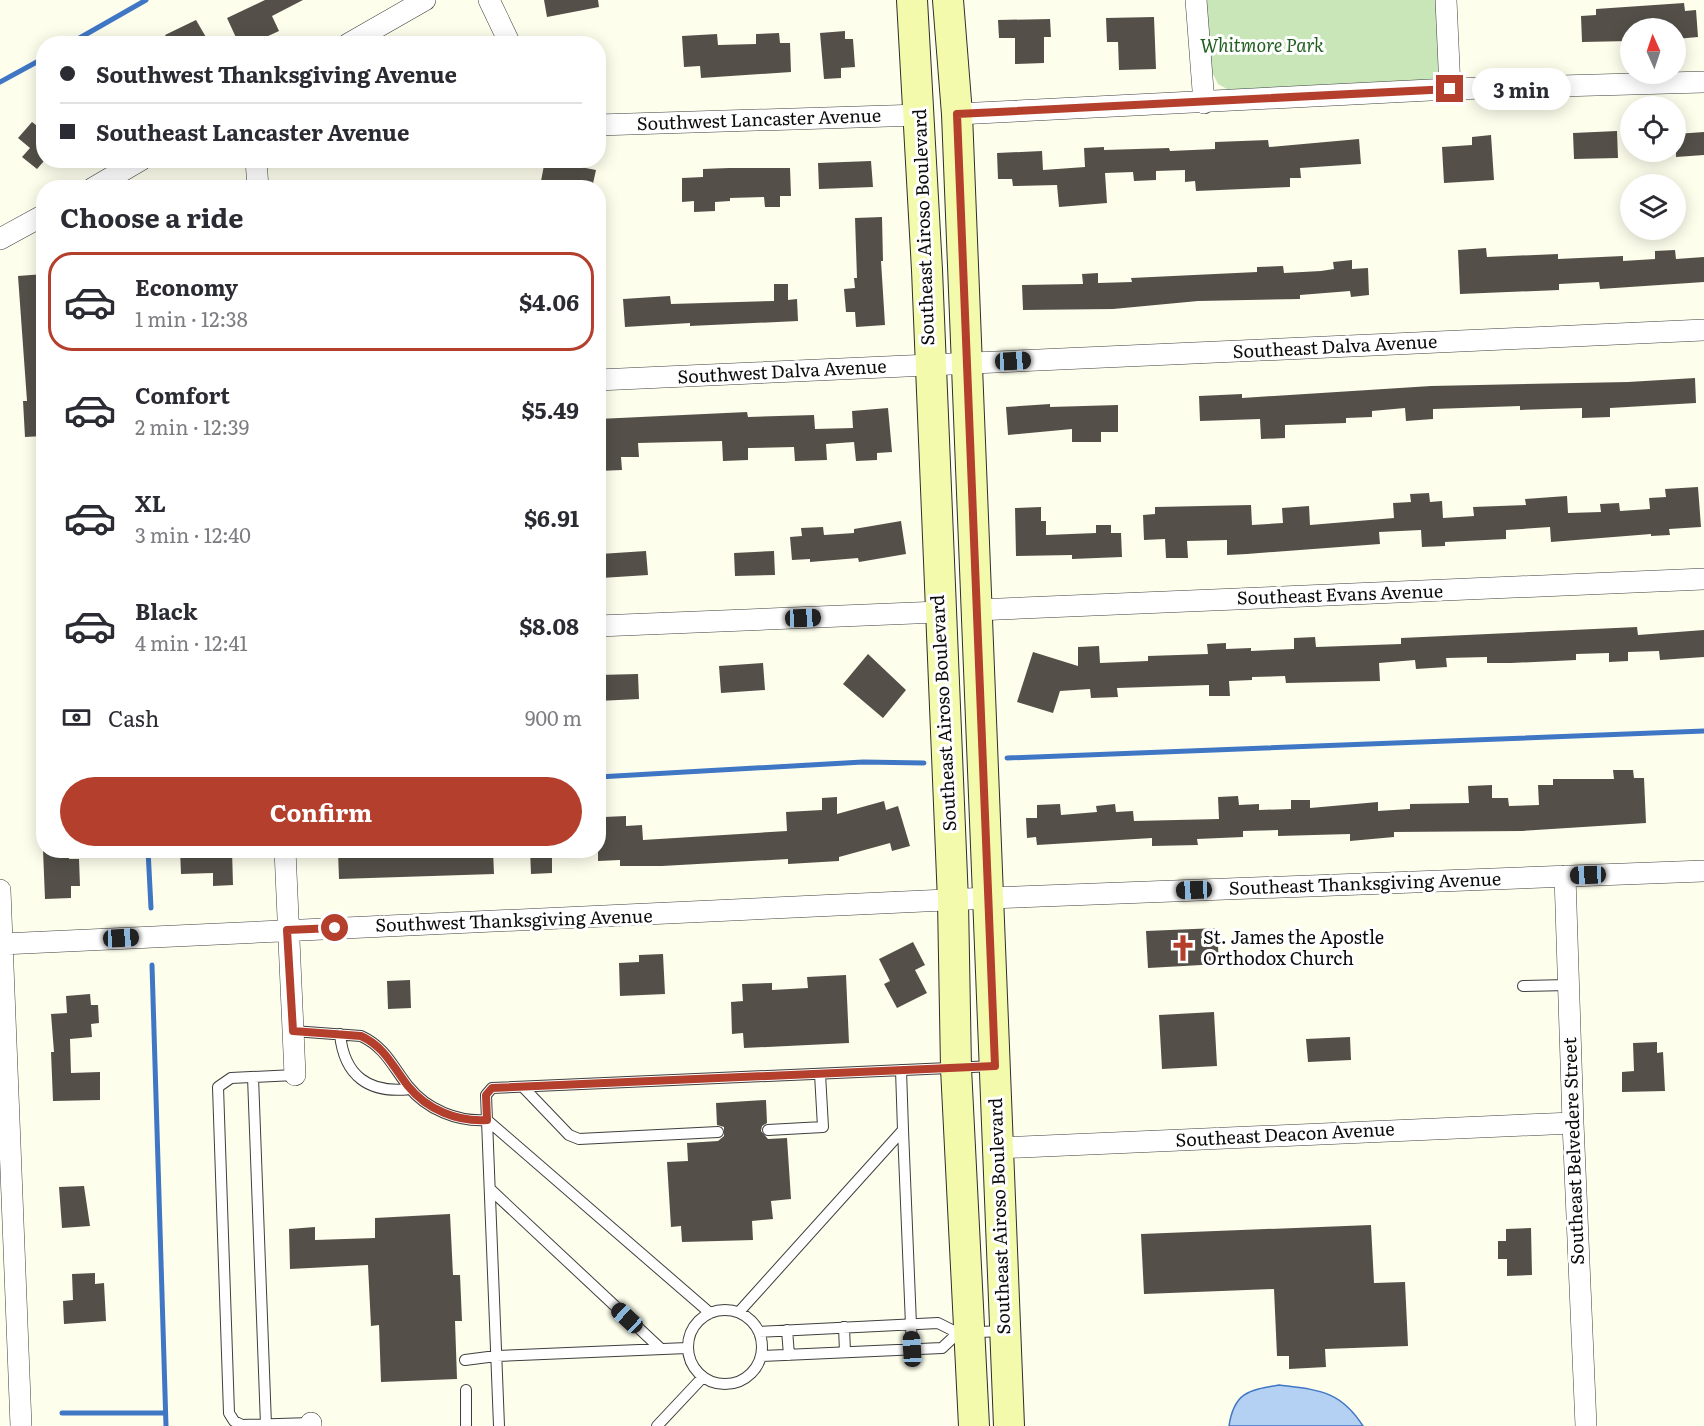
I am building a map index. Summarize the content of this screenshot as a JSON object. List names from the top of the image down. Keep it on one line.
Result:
{"streets":{"main road":["Southeast Airoso Boulevard"],"street":["Southwest Lancaster Avenue","Southeast Dalva Avenue","Southwest Dalva Avenue","Southeast Evans Avenue","Southeast Thanksgiving Avenue","Southwest Thanksgiving Avenue","Southeast Deacon Avenue","Southeast Belvedere Street"]},"crossings":[["Southwest Lancaster Avenue","Southeast Airoso Boulevard"],["Southeast Airoso Boulevard","Southeast Dalva Avenue"],["Southeast Airoso Boulevard","Southwest Dalva Avenue"],["Southeast Airoso Boulevard","Southeast Evans Avenue"],["Southeast Airoso Boulevard","Southeast Thanksgiving Avenue"],["Southeast Airoso Boulevard","Southwest Thanksgiving Avenue"],["Southeast Airoso Boulevard","Southeast Deacon Avenue"],["Southeast Dalva Avenue","Southwest Dalva Avenue"],["Southeast Thanksgiving Avenue","Southwest Thanksgiving Avenue"],["Southeast Thanksgiving Avenue","Southeast Belvedere Street"],["Southeast Deacon Avenue","Southeast Belvedere Street"]],"parks":["Whitmore Park"],"places":{"church":["St. James the Apostle Orthodox Church"]},"north":"top","page":{"banner":["Southwest Thanksgiving Avenue","Southeast Lancaster Avenue"],"bubble":"3 min","heading":"Choose a ride","list":[{"name":"Economy","note":"1 min · 12:38","value":"$4.06"},{"name":"Comfort","note":"2 min · 12:39","value":"$5.49"},{"name":"XL","note":"3 min · 12:40","value":"$6.91"},{"name":"Black","note":"4 min · 12:41","value":"$8.08"}],"pay":["Cash","900 m"],"buttons":"Confirm"}}
